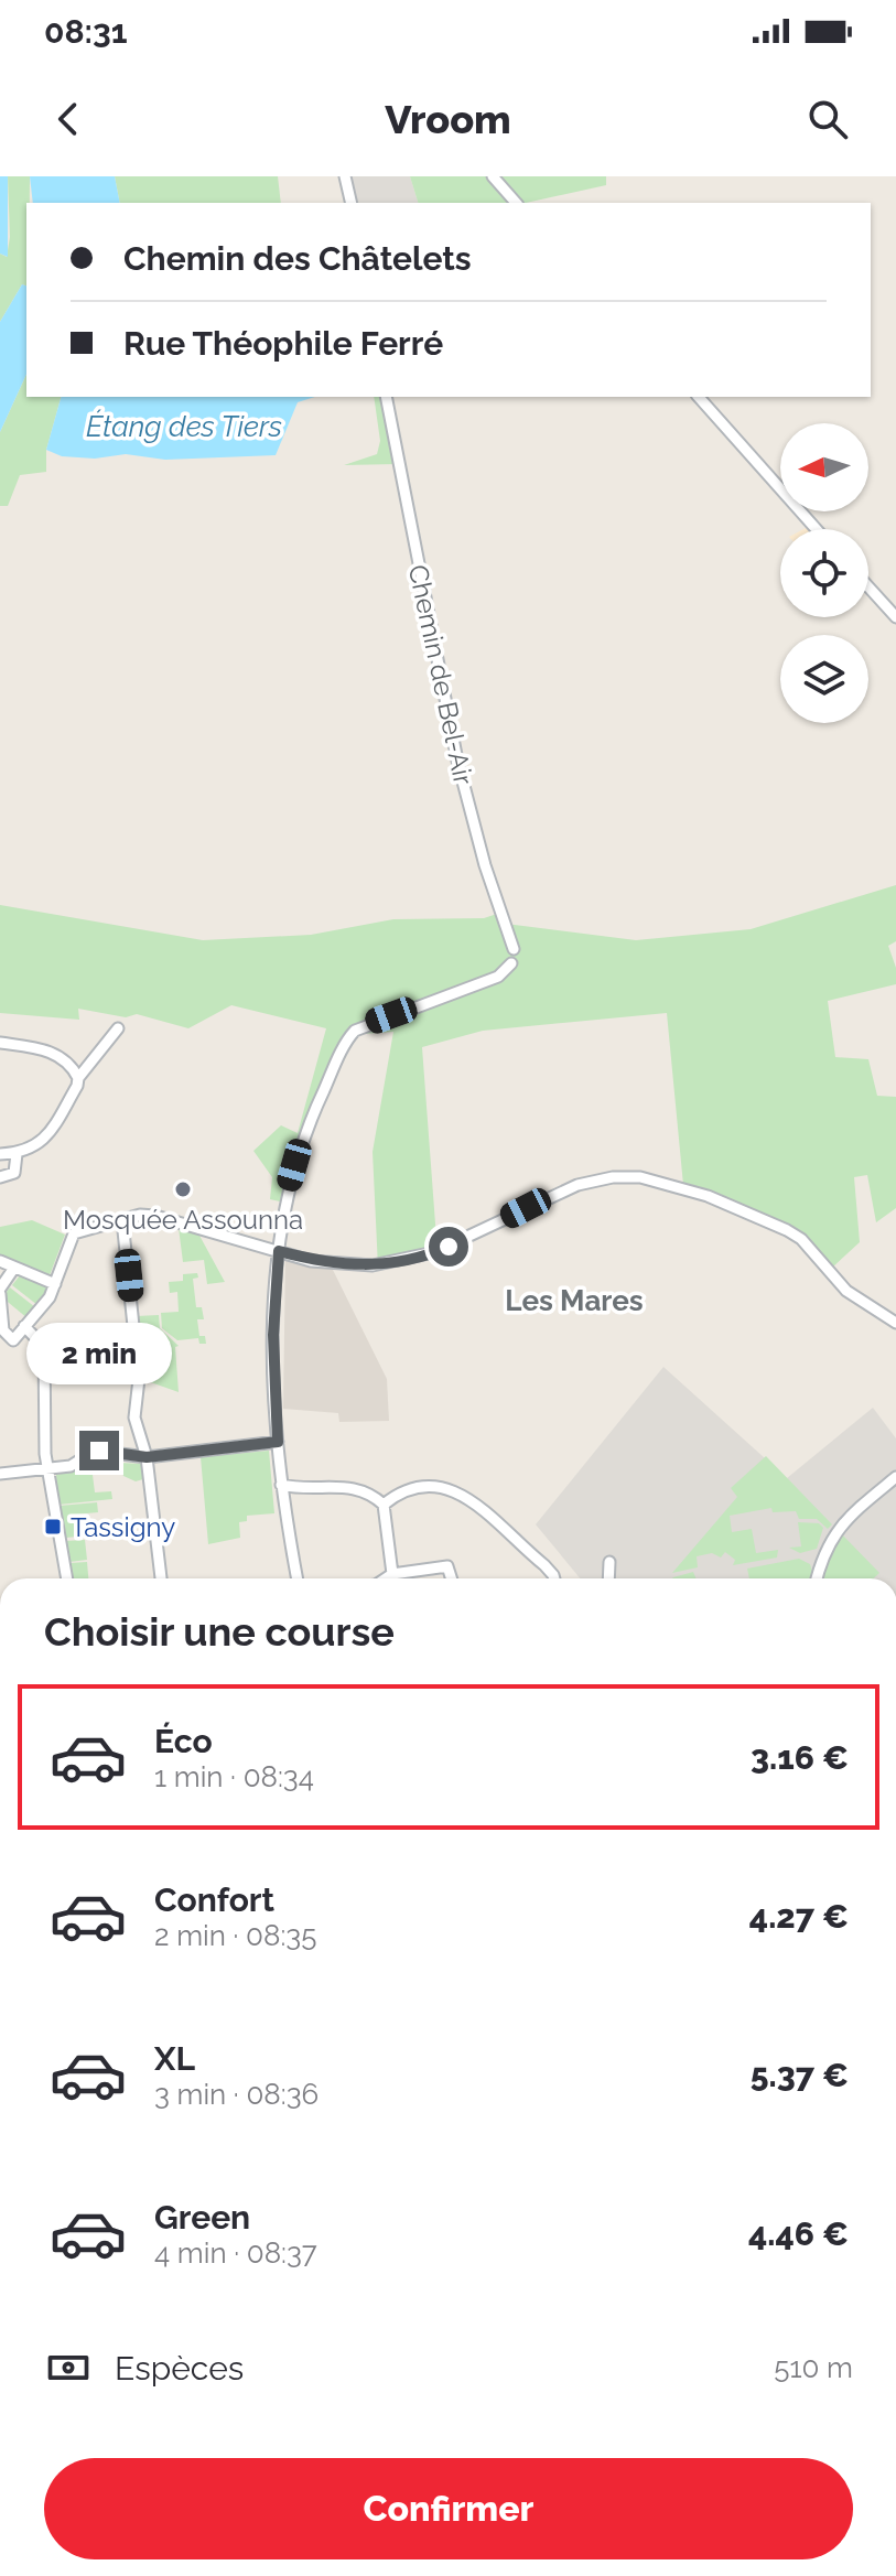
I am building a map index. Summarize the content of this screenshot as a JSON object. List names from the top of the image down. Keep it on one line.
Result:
{"streets":{"street":["Chemin de Bel-Air"]},"districts":["Les Mares"],"water":["Étang des Tiers"],"places":{"other":["Mosquée Assounna"],"transit":["Tassigny"]},"north":"left","page":{"status":"08:31","header":"Vroom","banner":["Chemin des Châtelets","Rue Théophile Ferré"],"bubble":"2 min","heading":"Choisir une course","list":[{"name":"Éco","note":"1 min · 08:34","value":"3.16 €"},{"name":"Confort","note":"2 min · 08:35","value":"4.27 €"},{"name":"XL","note":"3 min · 08:36","value":"5.37 €"},{"name":"Green","note":"4 min · 08:37","value":"4.46 €"}],"pay":["Espèces","510 m"],"buttons":"Confirmer"}}
